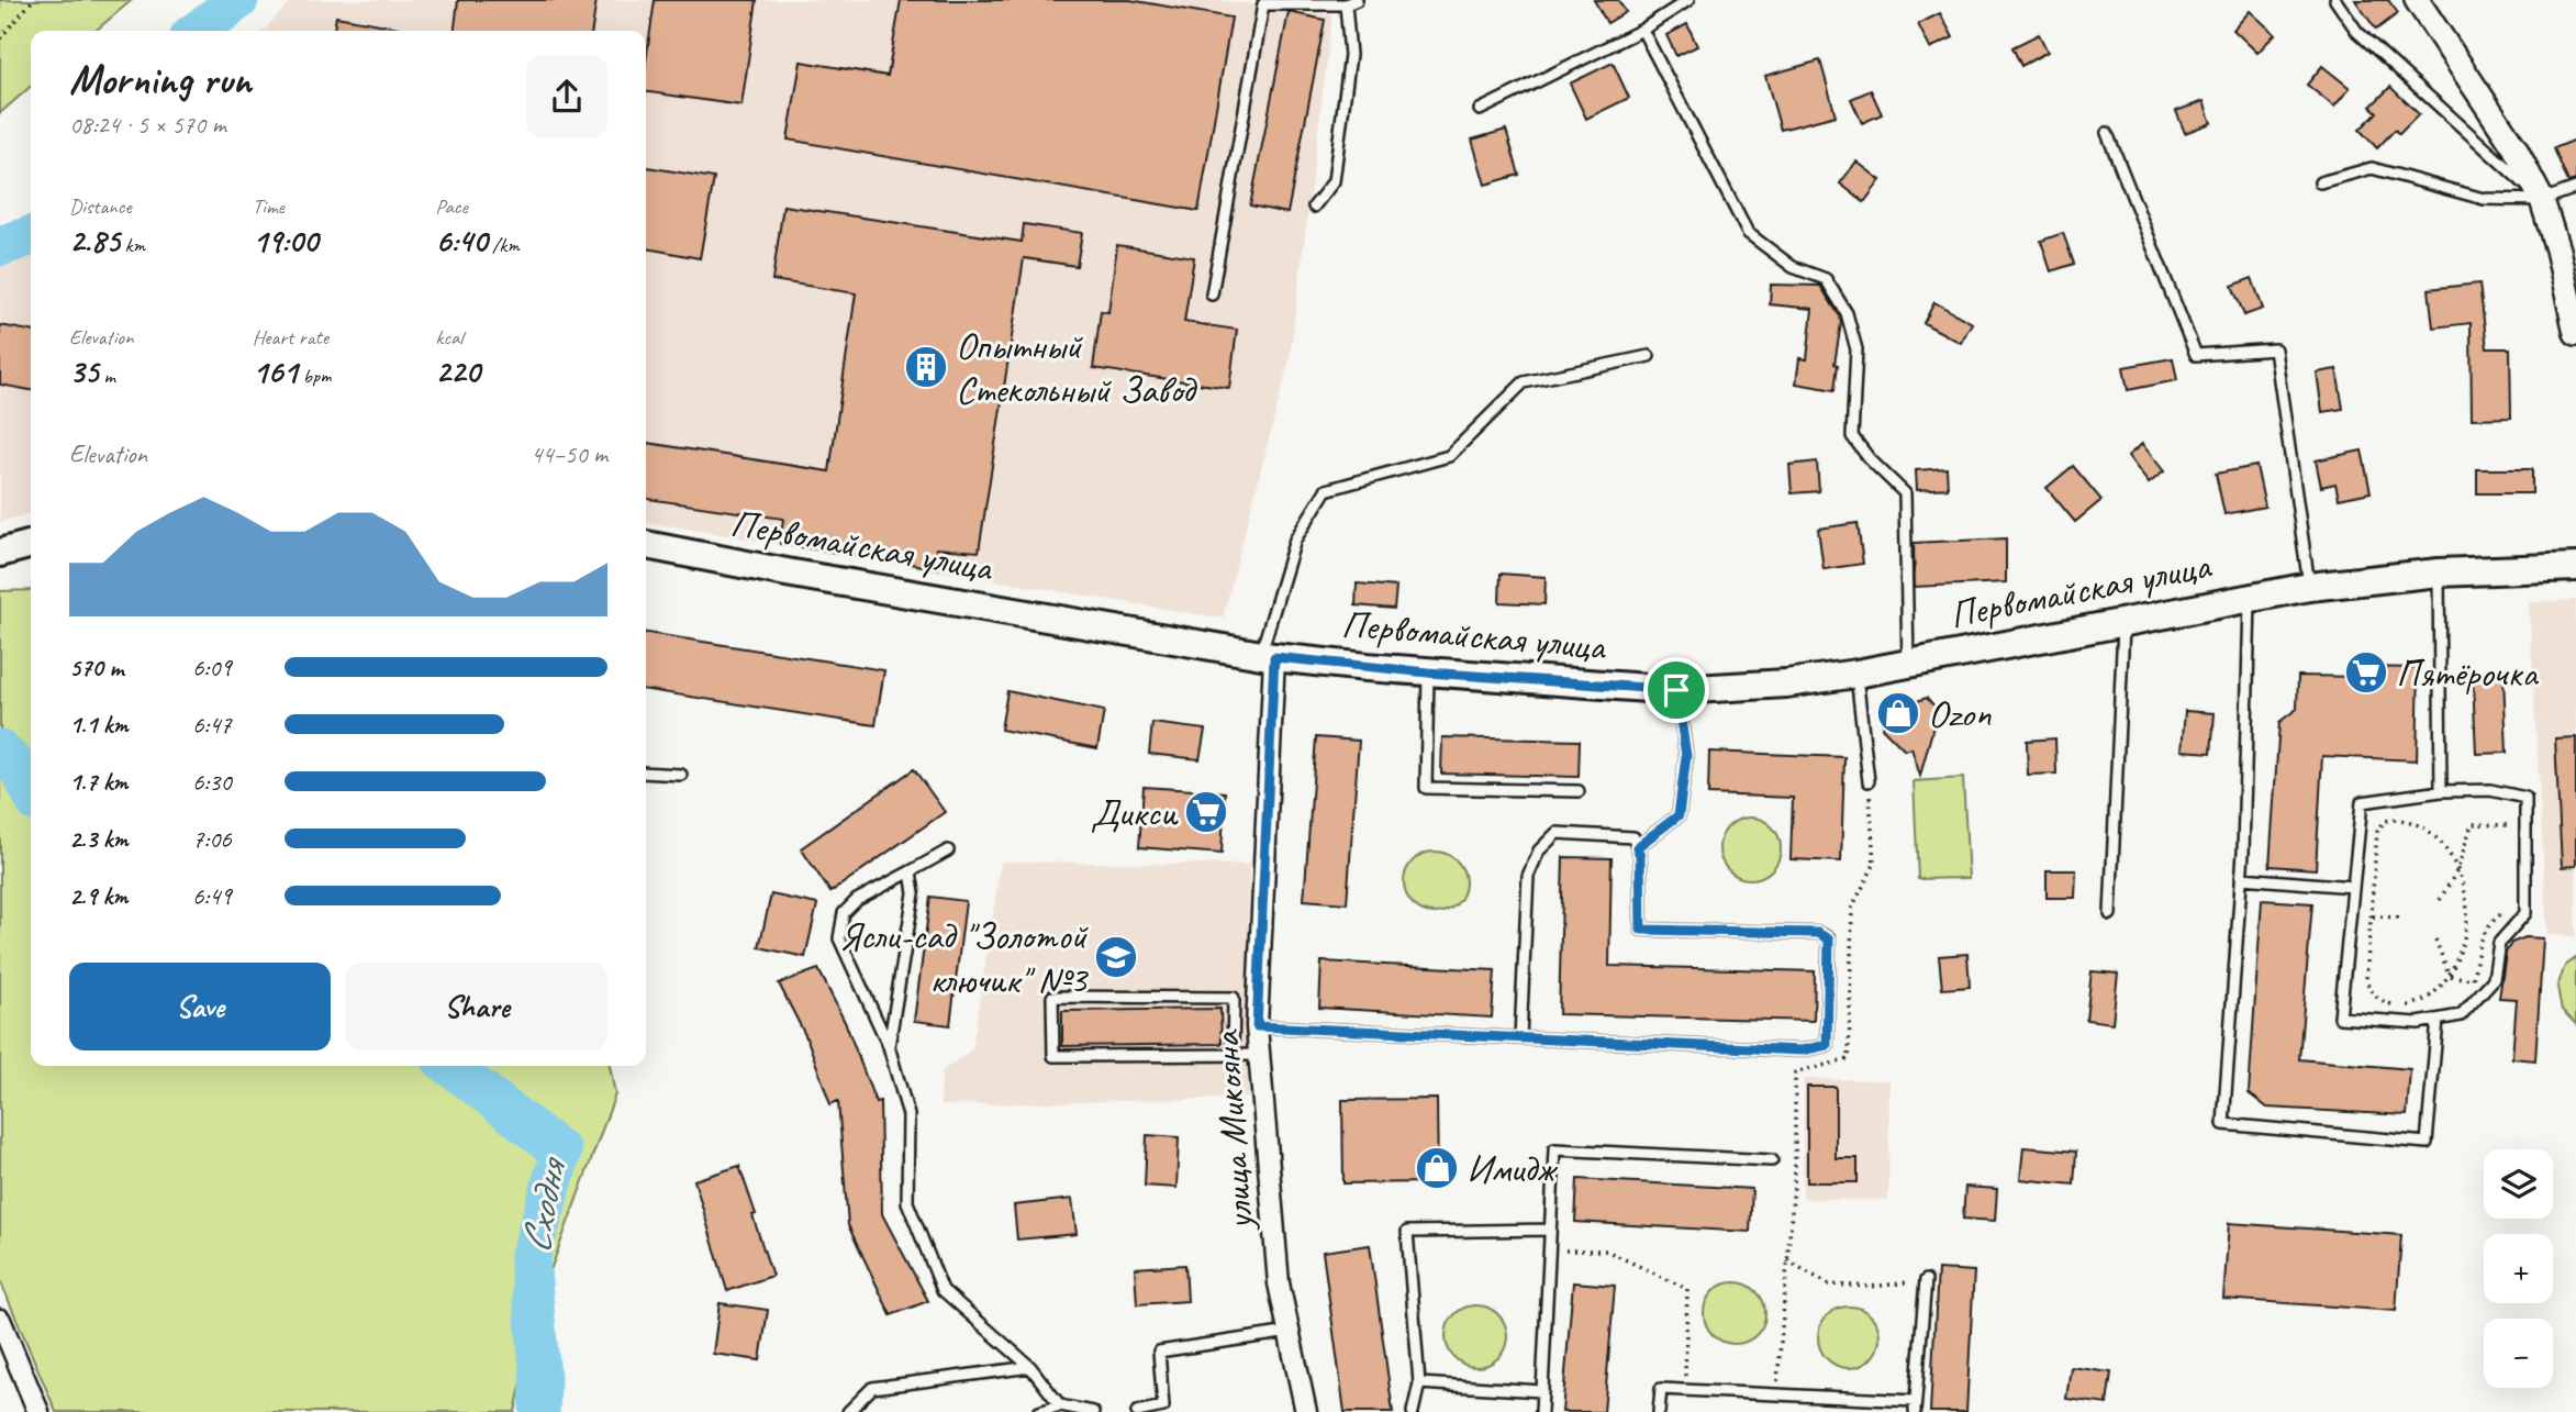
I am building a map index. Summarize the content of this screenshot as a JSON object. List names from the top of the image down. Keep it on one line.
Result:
{"streets":{"main road":["Первомайская улица"],"street":["улица Микояна"]},"crossings":[["Первомайская улица","улица Микояна"]],"water":["Сходня"],"places":{"building":["Опытный Стекольный Завод"],"supermarket":["Пятёрочка","Дикси"],"shop":["Ozon","Имидж"],"school or university":["Ясли-сад \"Золотой ключик\" №3"]},"page":{"heading":["Morning run","08:24 · 5 × 570 m"],"stats":[["Distance","2.85 km"],["Time","19:00"],["Pace","6:40 /km"],["Elevation","35 m"],["Heart rate","161 bpm"],["kcal","220"]],"chart":["Elevation","44–50 m"],"list":[{"name":"570 m","note":"6:09"},{"name":"1.1 km","note":"6:47"},{"name":"1.7 km","note":"6:30"},{"name":"2.3 km","note":"7:06"},{"name":"2.9 km","note":"6:49"}],"buttons":["Save","Share"],"map_buttons":["+","−"]}}
